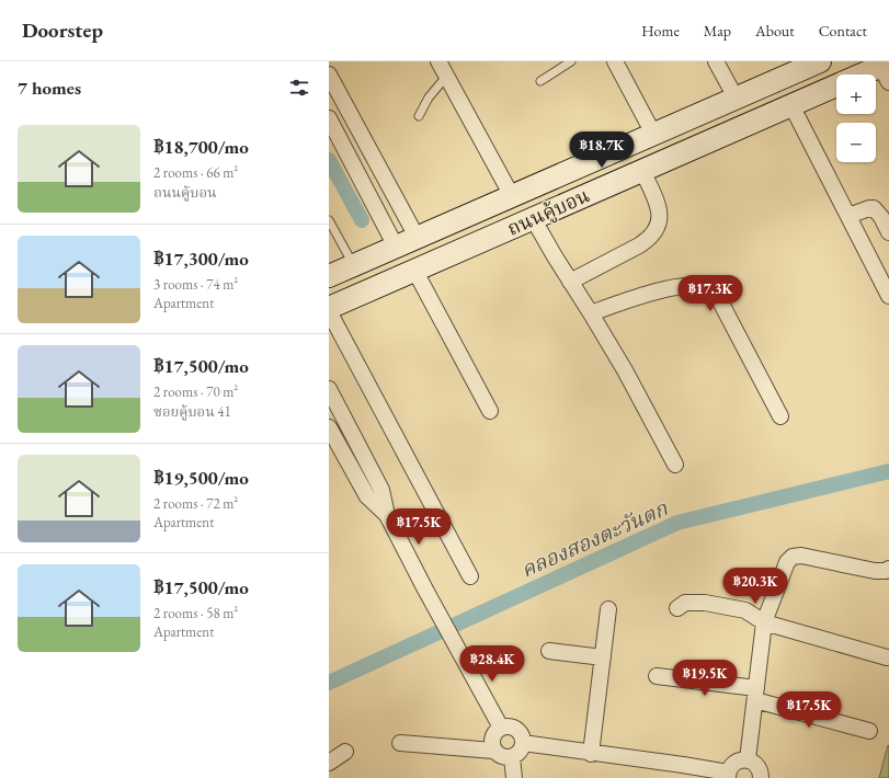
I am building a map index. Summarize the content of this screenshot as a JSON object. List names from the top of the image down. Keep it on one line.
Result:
{"streets":{"main road":["ถนนคู้บอน"]},"water":["คลองสองตะวันตก"],"page":{"header":"Doorstep","nav":["Home","Map","About","Contact"],"heading":"7 homes","map_buttons":["+","−"],"list":[{"name":"฿18,700/mo","note":"2 rooms · 66 m² · ถนนคู้บอน"},{"name":"฿17,300/mo","note":"3 rooms · 74 m² · Apartment"},{"name":"฿17,500/mo","note":"2 rooms · 70 m² · ซอยคู้บอน 41"},{"name":"฿19,500/mo","note":"2 rooms · 72 m² · Apartment"},{"name":"฿17,500/mo","note":"2 rooms · 58 m² · Apartment"}],"price":["฿18.7K","฿17.3K","฿17.5K","฿20.3K","฿28.4K","฿19.5K","฿17.5K"]}}
